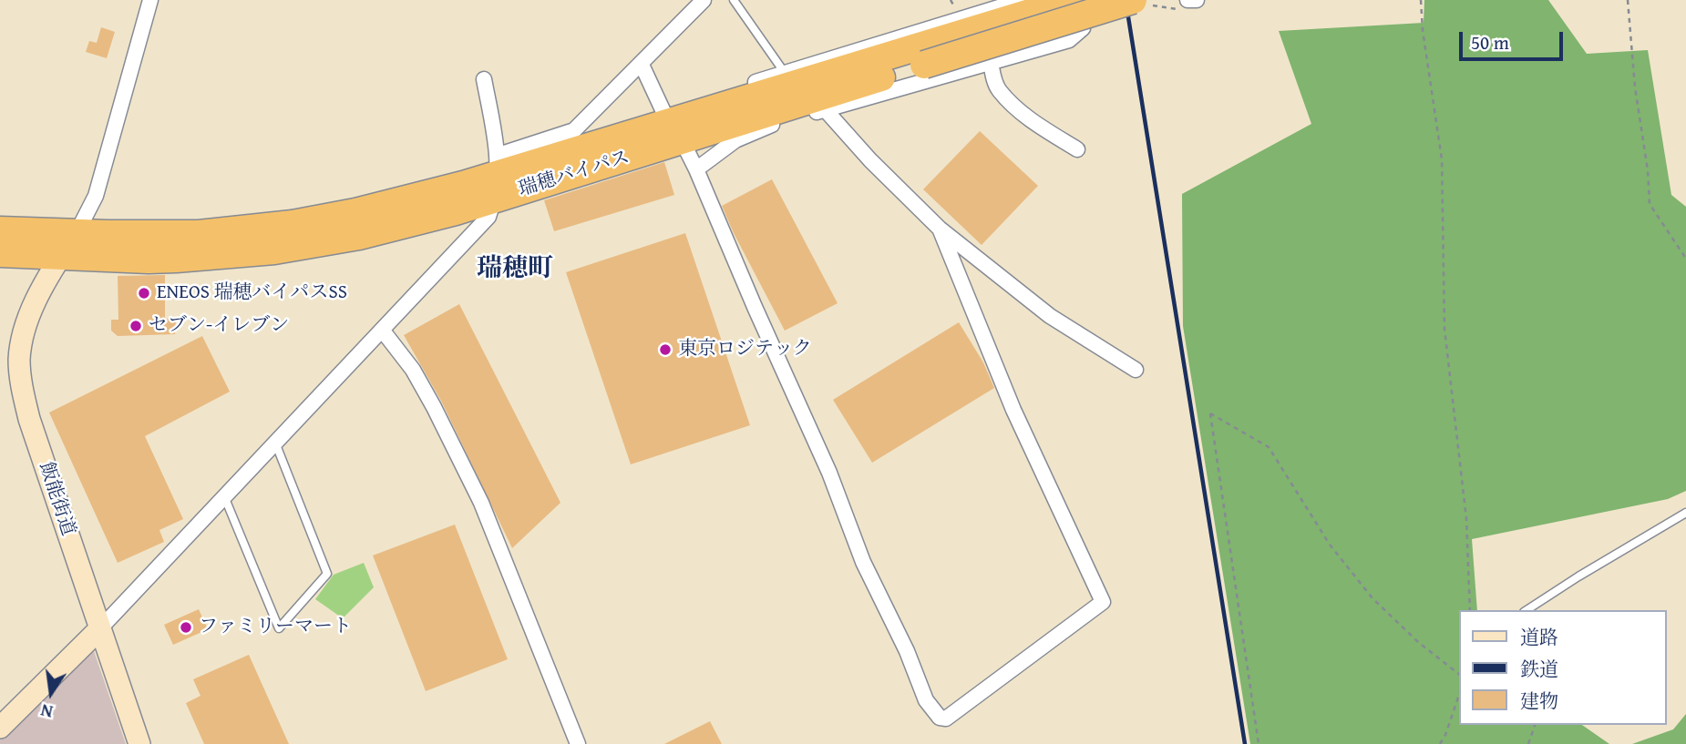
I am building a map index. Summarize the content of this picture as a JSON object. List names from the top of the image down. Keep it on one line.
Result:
{"streets":{"highway":["瑞穂バイパス"],"street":["飯能街道"]},"crossings":[["瑞穂バイパス","飯能街道"]],"districts":["瑞穂町"],"places":["ENEOS 瑞穂バイパスSS","セブン-イレブン","東京ロジテック","ファミリーマート"],"legend":["道路","鉄道","建物"],"scale_bar":"50 m","north":"bottom"}
